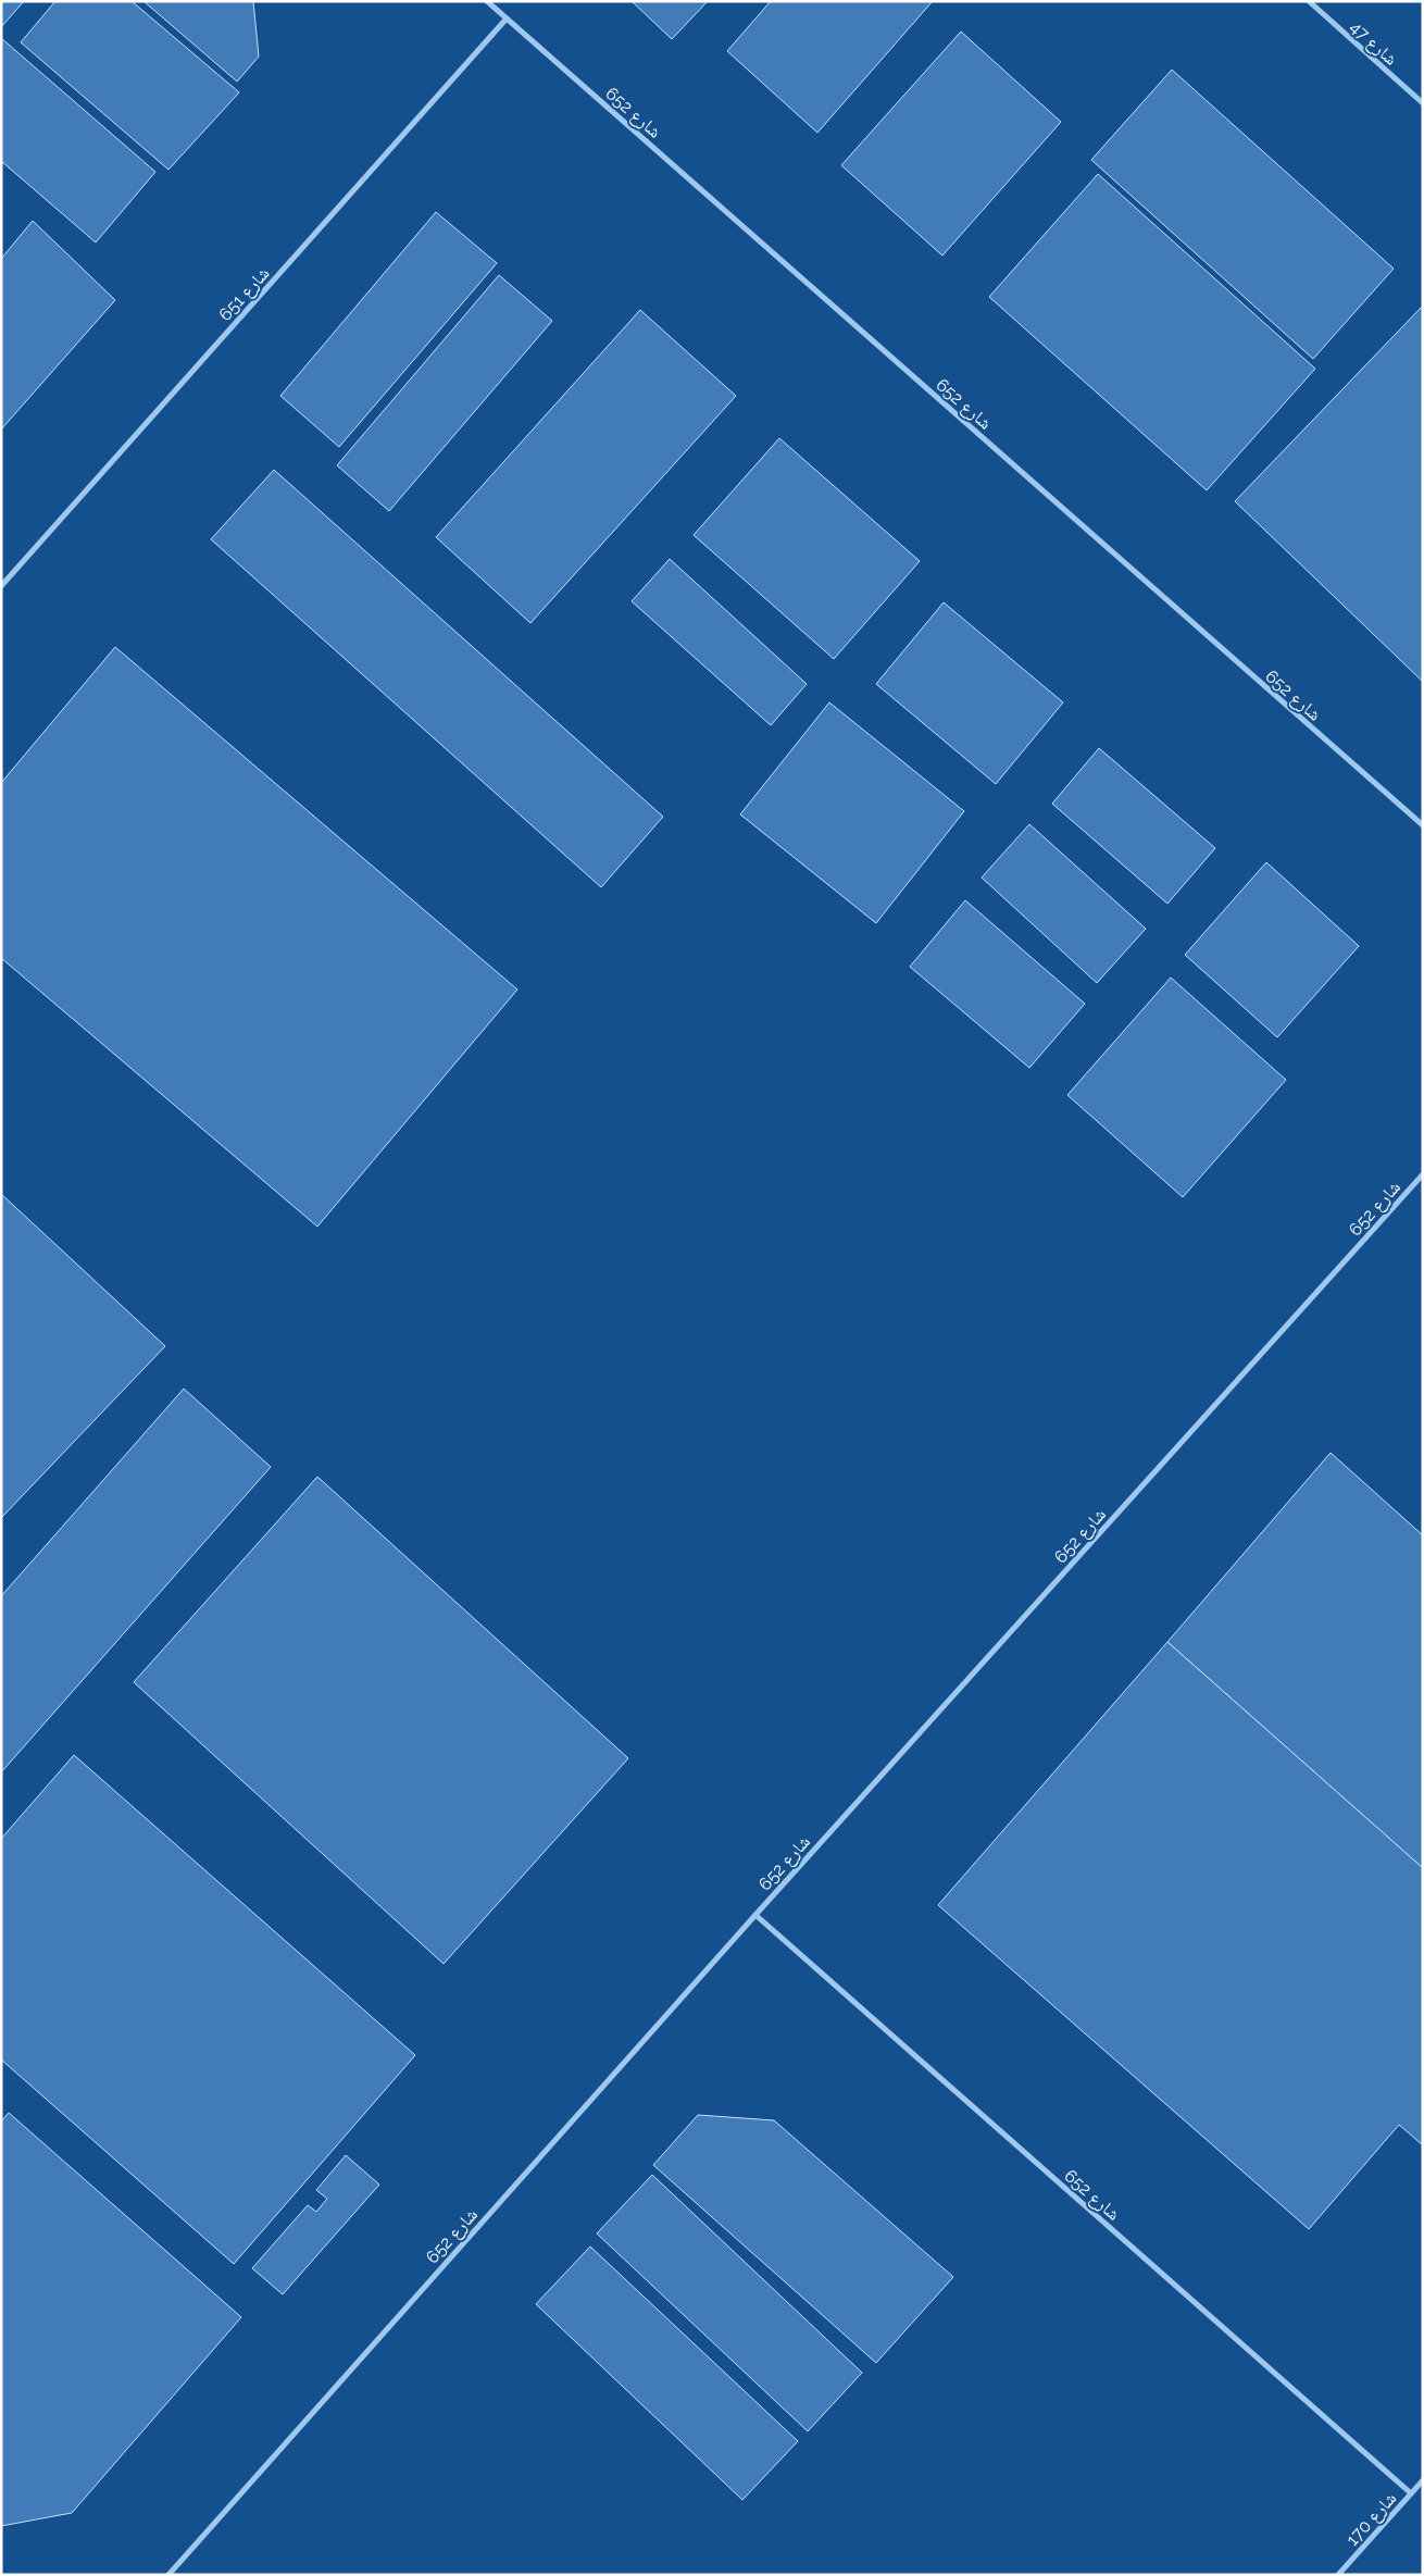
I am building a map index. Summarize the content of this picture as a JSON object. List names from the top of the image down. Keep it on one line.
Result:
{"streets":{"street":["شارع 47","شارع 652","شارع 651","شارع 170"]},"crossings":[["شارع 652","شارع 651"],["شارع 652","شارع 170"]]}
